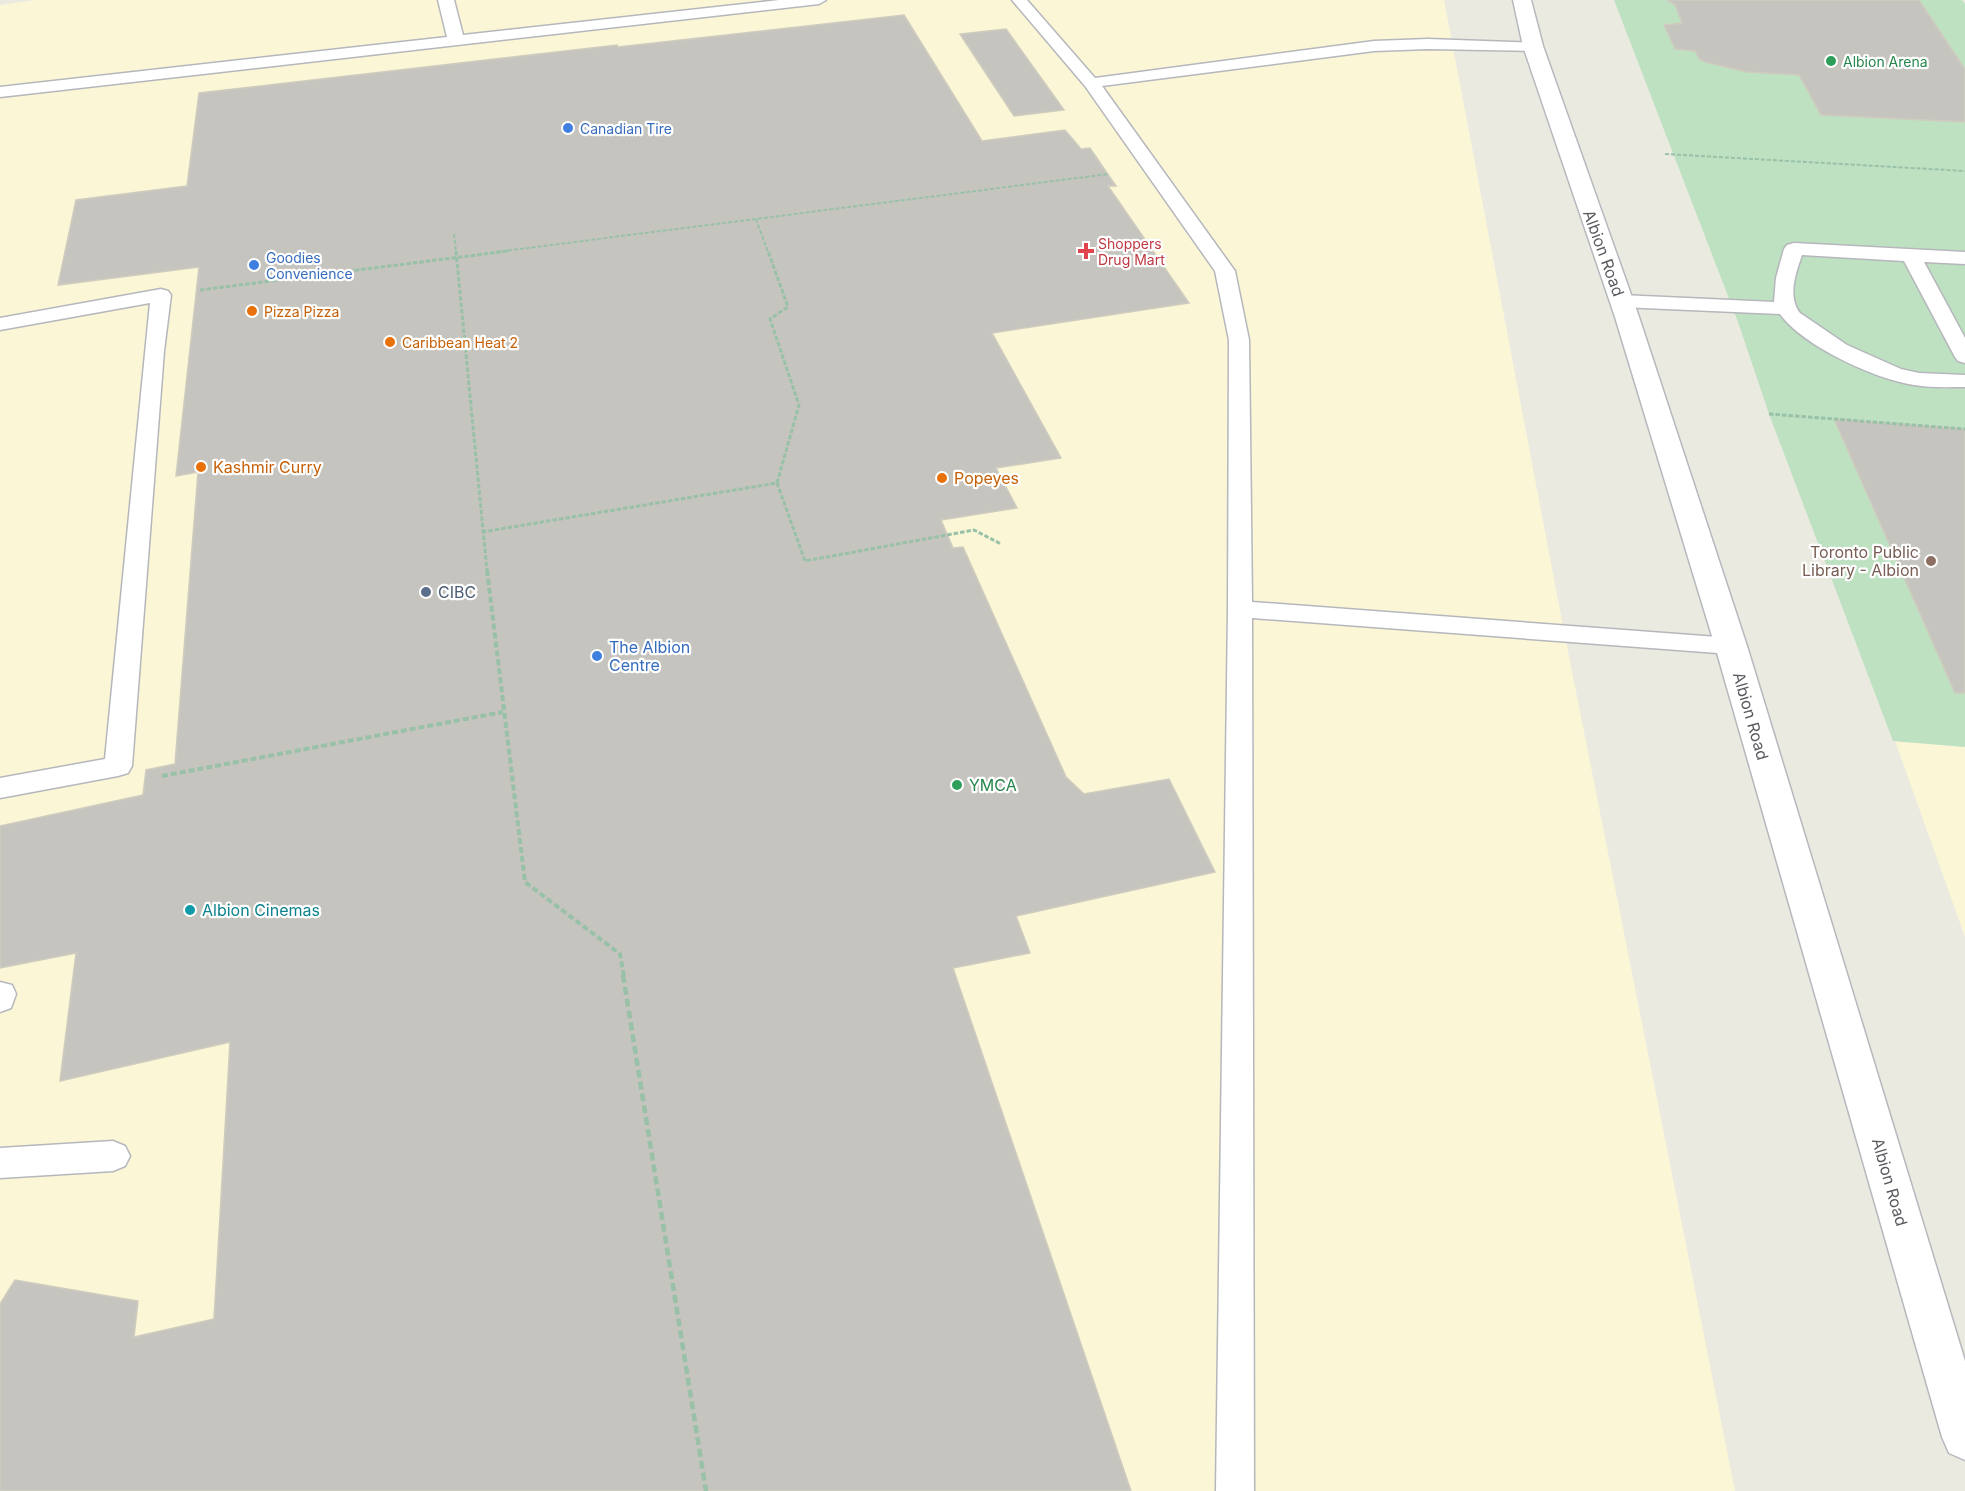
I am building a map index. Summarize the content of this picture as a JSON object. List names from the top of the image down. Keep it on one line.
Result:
{"streets":{"main road":["Albion Road"]},"places":{"other":["Albion Arena","Canadian Tire","Goodies Convenience","Pizza Pizza","Caribbean Heat 2","Kashmir Curry","Popeyes","Toronto Public Library - Albion","CIBC","The Albion Centre","YMCA","Albion Cinemas"],"health":["Shoppers Drug Mart"]}}
